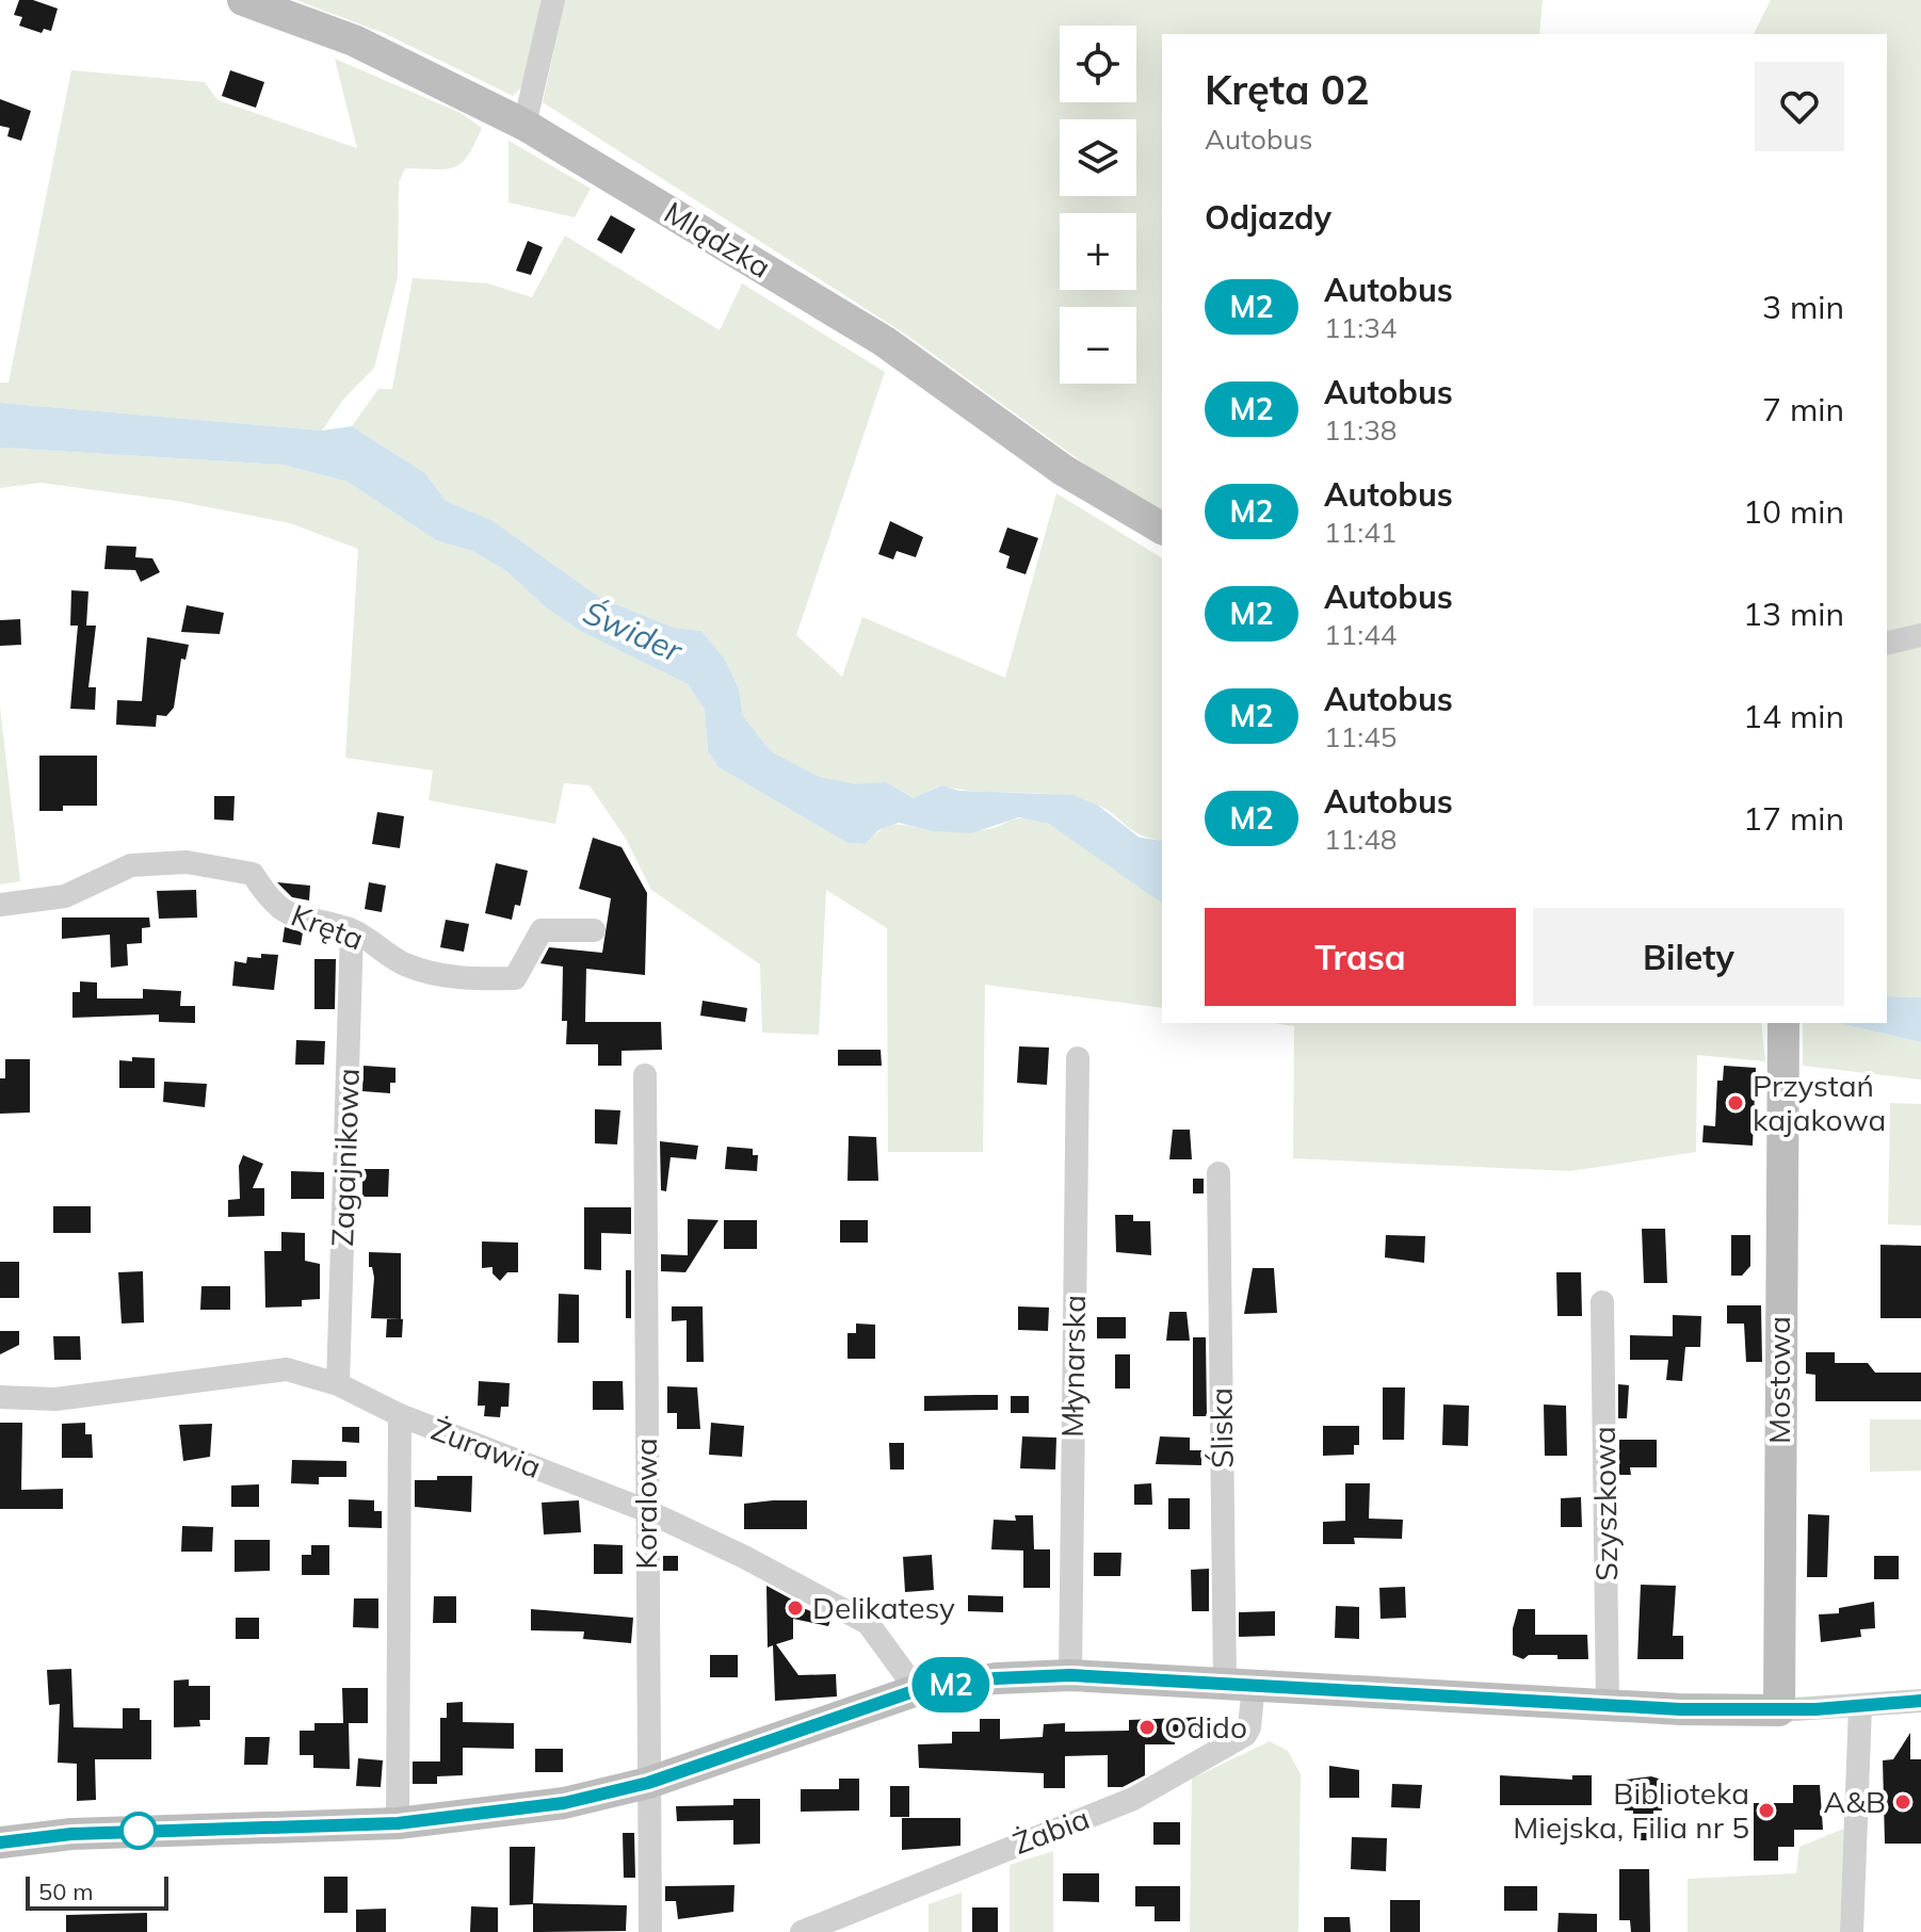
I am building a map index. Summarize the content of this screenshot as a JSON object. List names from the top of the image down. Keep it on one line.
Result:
{"streets":{"street":["Mlądzka","Kręta","Zagajnikowa","Młynarska","Mostowa","Śliska","Żurawia","Koralowa","Szyszkowa","Żabia"]},"crossings":[["Kręta","Zagajnikowa"],["Zagajnikowa","Żurawia"],["Śliska","Żabia"],["Żurawia","Koralowa"]],"water":["Świder"],"places":["Przystań kajakowa","Delikatesy","Odido","A&B","Biblioteka Miejska, Filia nr 5"],"lines":["bus line M2"],"scale_bar":"50 m","page":{"on_map":"M2","map_buttons":["+","−"],"heading":[["Kręta 02","Autobus"],"Odjazdy"],"list":[{"mark":"M2","name":"Autobus","note":"11:34","value":"3 min"},{"mark":"M2","name":"Autobus","note":"11:38","value":"7 min"},{"mark":"M2","name":"Autobus","note":"11:41","value":"10 min"},{"mark":"M2","name":"Autobus","note":"11:44","value":"13 min"},{"mark":"M2","name":"Autobus","note":"11:45","value":"14 min"},{"mark":"M2","name":"Autobus","note":"11:48","value":"17 min"}],"buttons":["Trasa","Bilety"],"scale":"50 m"}}
